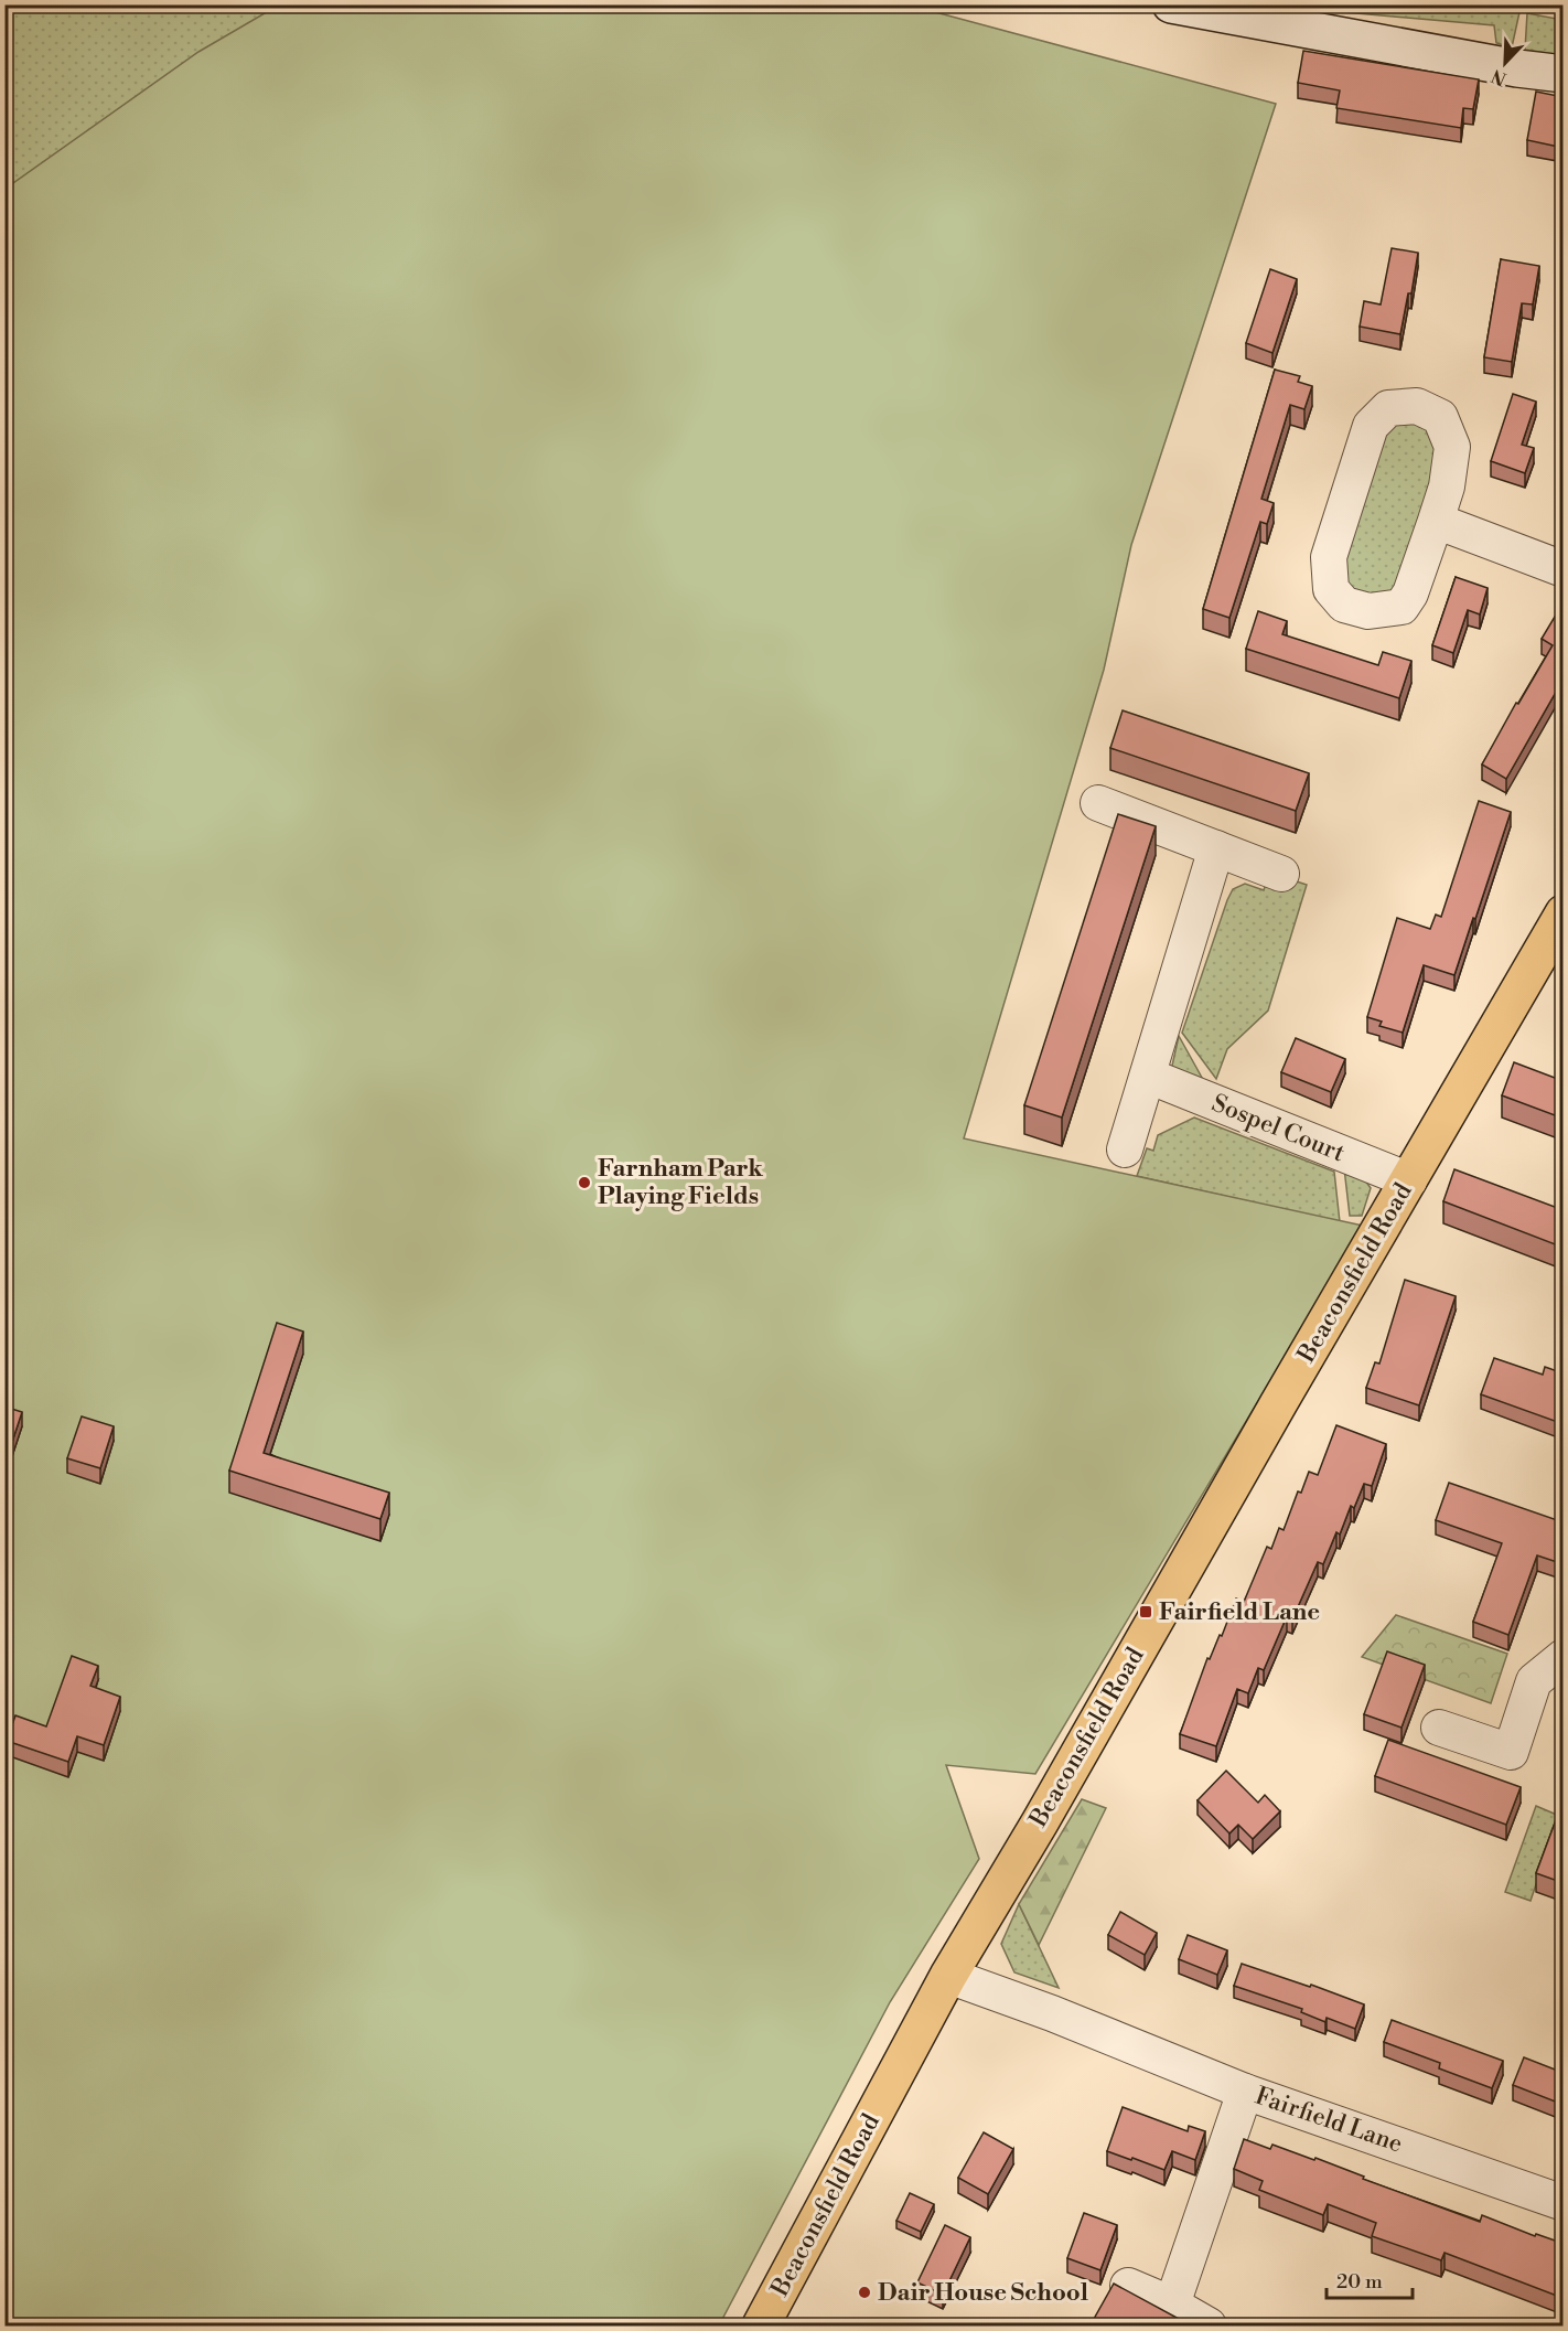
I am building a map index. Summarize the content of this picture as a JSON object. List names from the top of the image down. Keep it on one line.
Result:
{"streets":{"main road":["Beaconsfield Road"],"street":["Sospel Court","Fairfield Lane"]},"crossings":[["Sospel Court","Beaconsfield Road"],["Beaconsfield Road","Fairfield Lane"]],"places":{"other":["Farnham Park Playing Fields","Dair House School"],"transit":["Fairfield Lane"]},"scale_bar":"20 m","north":"bottom left"}
